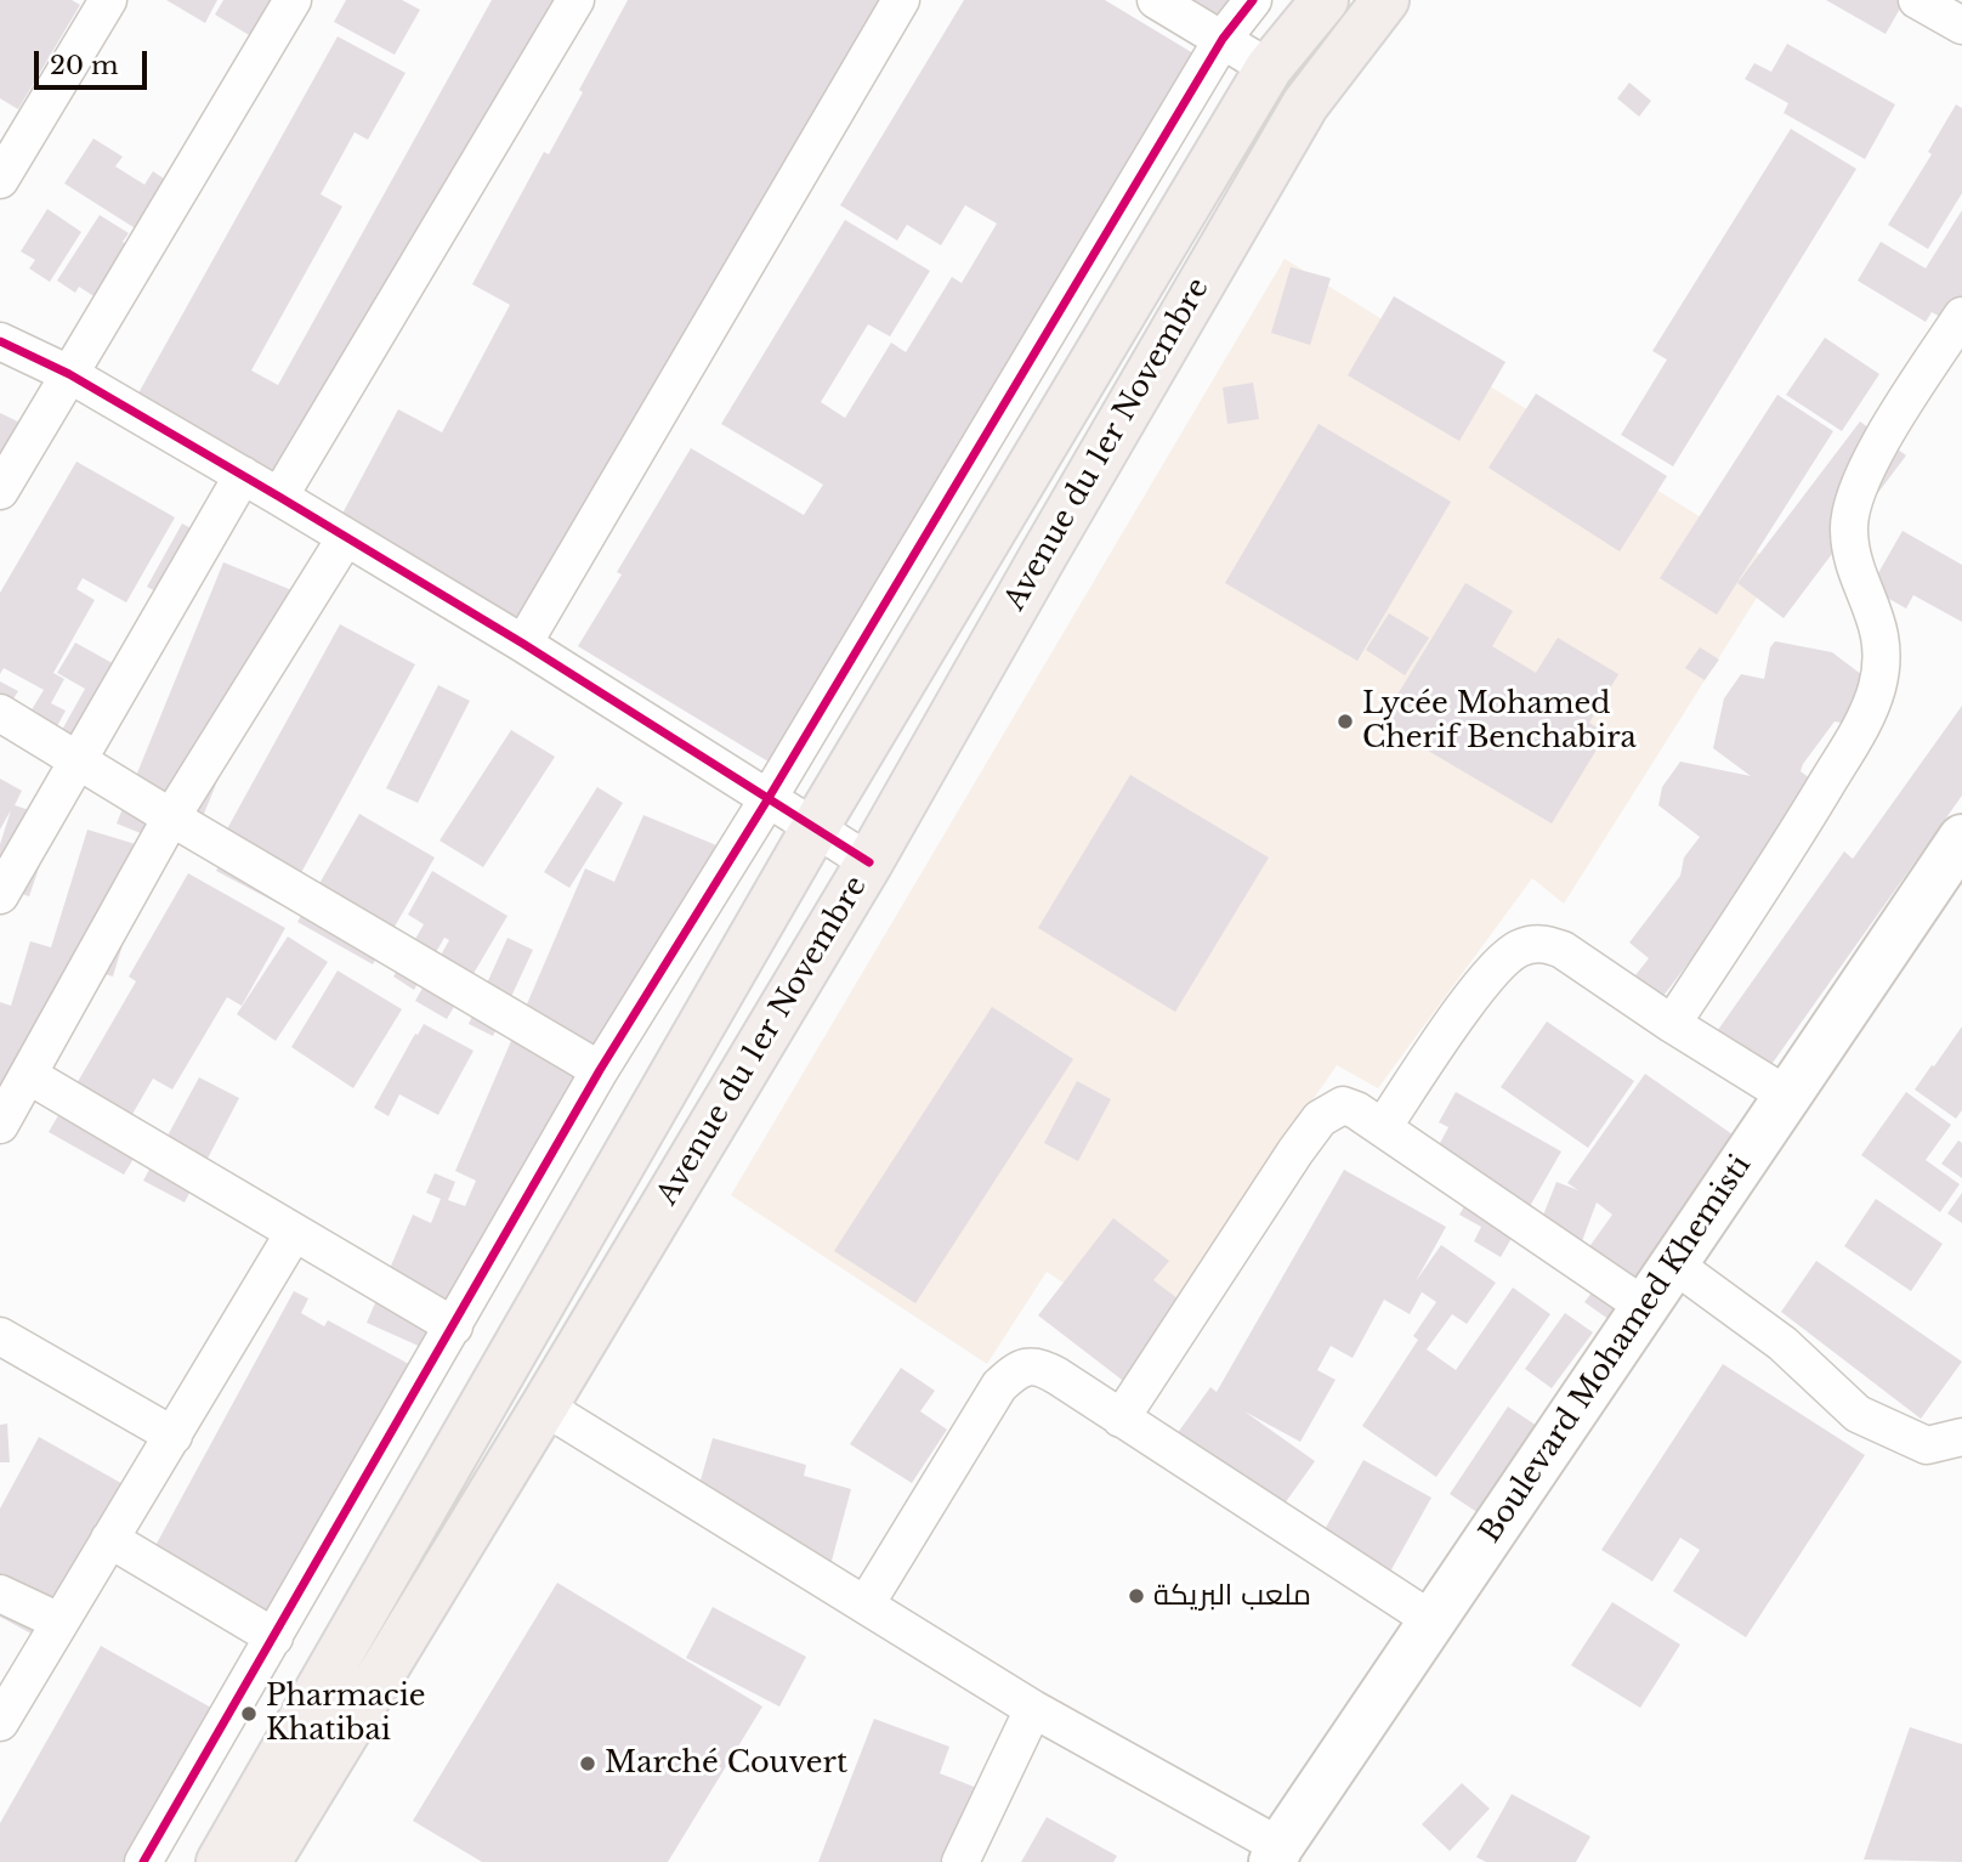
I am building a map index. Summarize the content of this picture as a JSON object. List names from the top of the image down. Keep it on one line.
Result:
{"streets":{"main road":["Avenue du 1er Novembre","Boulevard Mohamed Khemisti"]},"places":["Lycée Mohamed Cherif Benchabira","ملعب البريكة","Pharmacie Khatibai","Marché Couvert"],"scale_bar":"20 m"}
